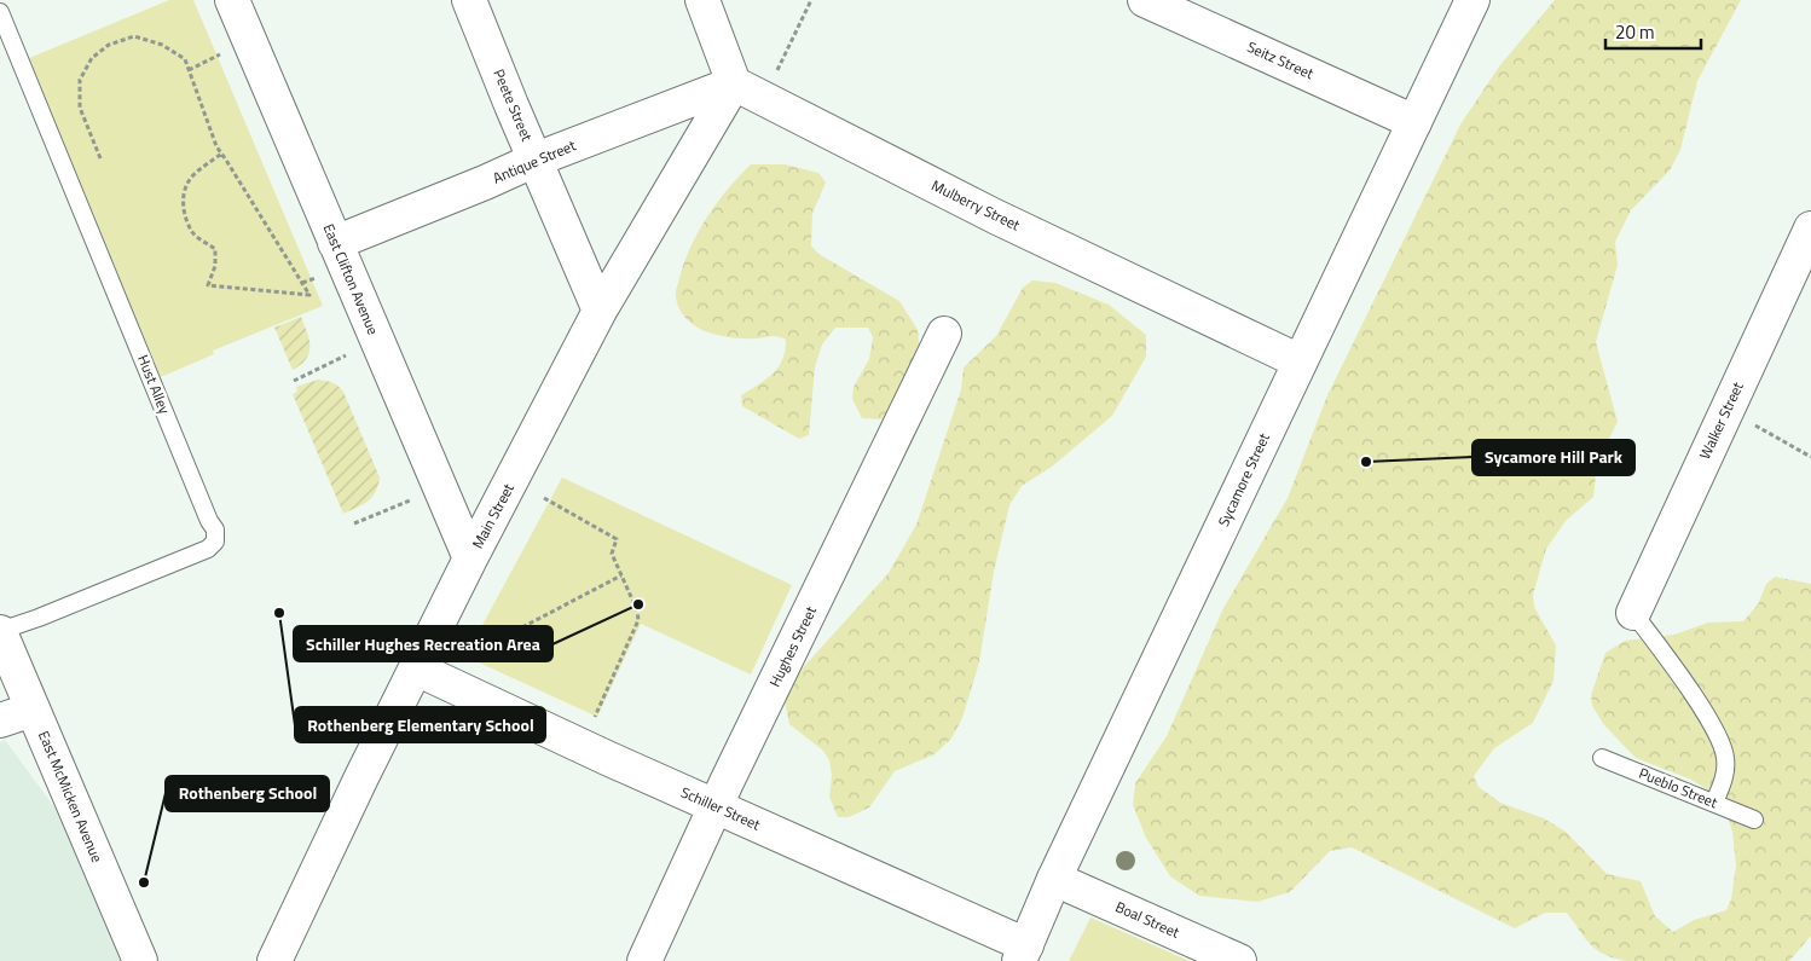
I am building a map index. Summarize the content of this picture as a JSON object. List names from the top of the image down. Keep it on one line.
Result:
{"streets":{"street":["Seitz Street","Peete Street","Antique Street","Mulberry Street","East Clifton Avenue","Walker Street","Sycamore Street","Main Street","Hughes Street","East McMicken Avenue","Schiller Street","Boal Street"],"lane":["Hust Alley","Pueblo Street"]},"crossings":[["Seitz Street","Sycamore Street"],["Peete Street","Antique Street"],["Peete Street","Main Street"],["Antique Street","Mulberry Street"],["Antique Street","East Clifton Avenue"],["Antique Street","Main Street"],["Mulberry Street","Sycamore Street"],["Mulberry Street","Main Street"],["East Clifton Avenue","Main Street"],["Hust Alley","East McMicken Avenue"],["Sycamore Street","Schiller Street"],["Sycamore Street","Boal Street"],["Main Street","Schiller Street"],["Hughes Street","Schiller Street"]],"places":["Sycamore Hill Park","Schiller Hughes Recreation Area","Rothenberg Elementary School","Rothenberg School"],"scale_bar":"20 m"}
